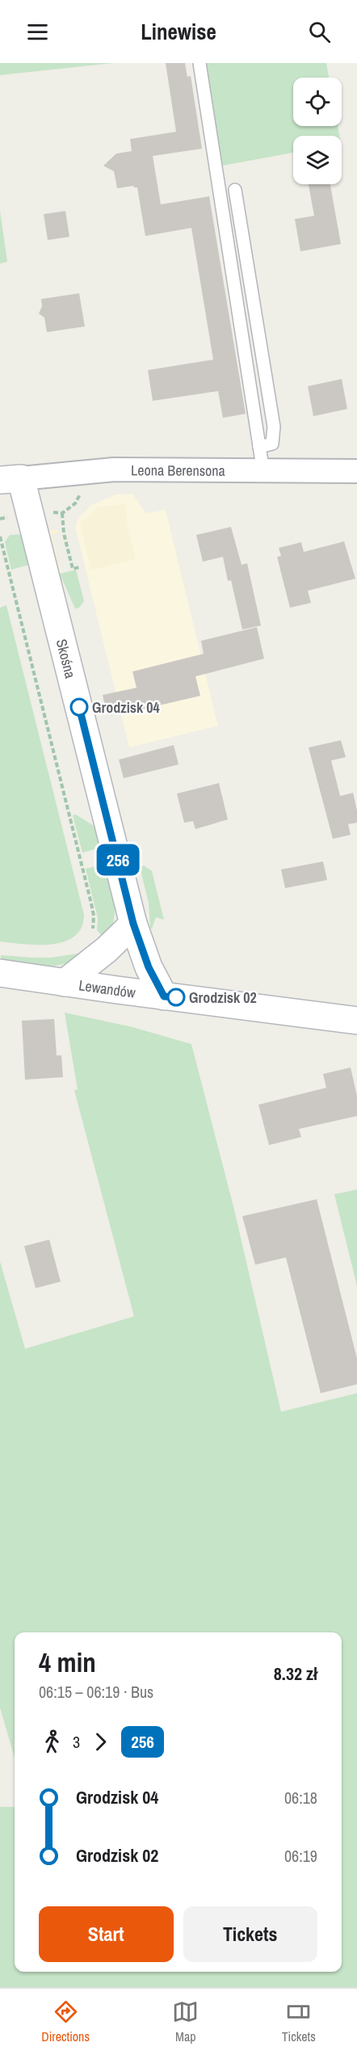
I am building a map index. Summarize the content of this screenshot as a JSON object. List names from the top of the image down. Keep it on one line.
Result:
{"streets":{"street":["Leona Berensona","Skośna","Lewandów"]},"crossings":[["Leona Berensona","Skośna"],["Skośna","Lewandów"]],"places":["Grodzisk 04","Grodzisk 02"],"lines":["bus line 256"],"page":{"header":"Linewise","on_map":"256","heading":["4 min","06:15 – 06:19 · Bus","8.32 zł"],"legs":["3","256"],"list":[{"name":"Grodzisk 04","value":"06:18"},{"name":"Grodzisk 02","value":"06:19"}],"buttons":["Start","Tickets"],"tabs":["Directions","Map","Tickets"]}}
